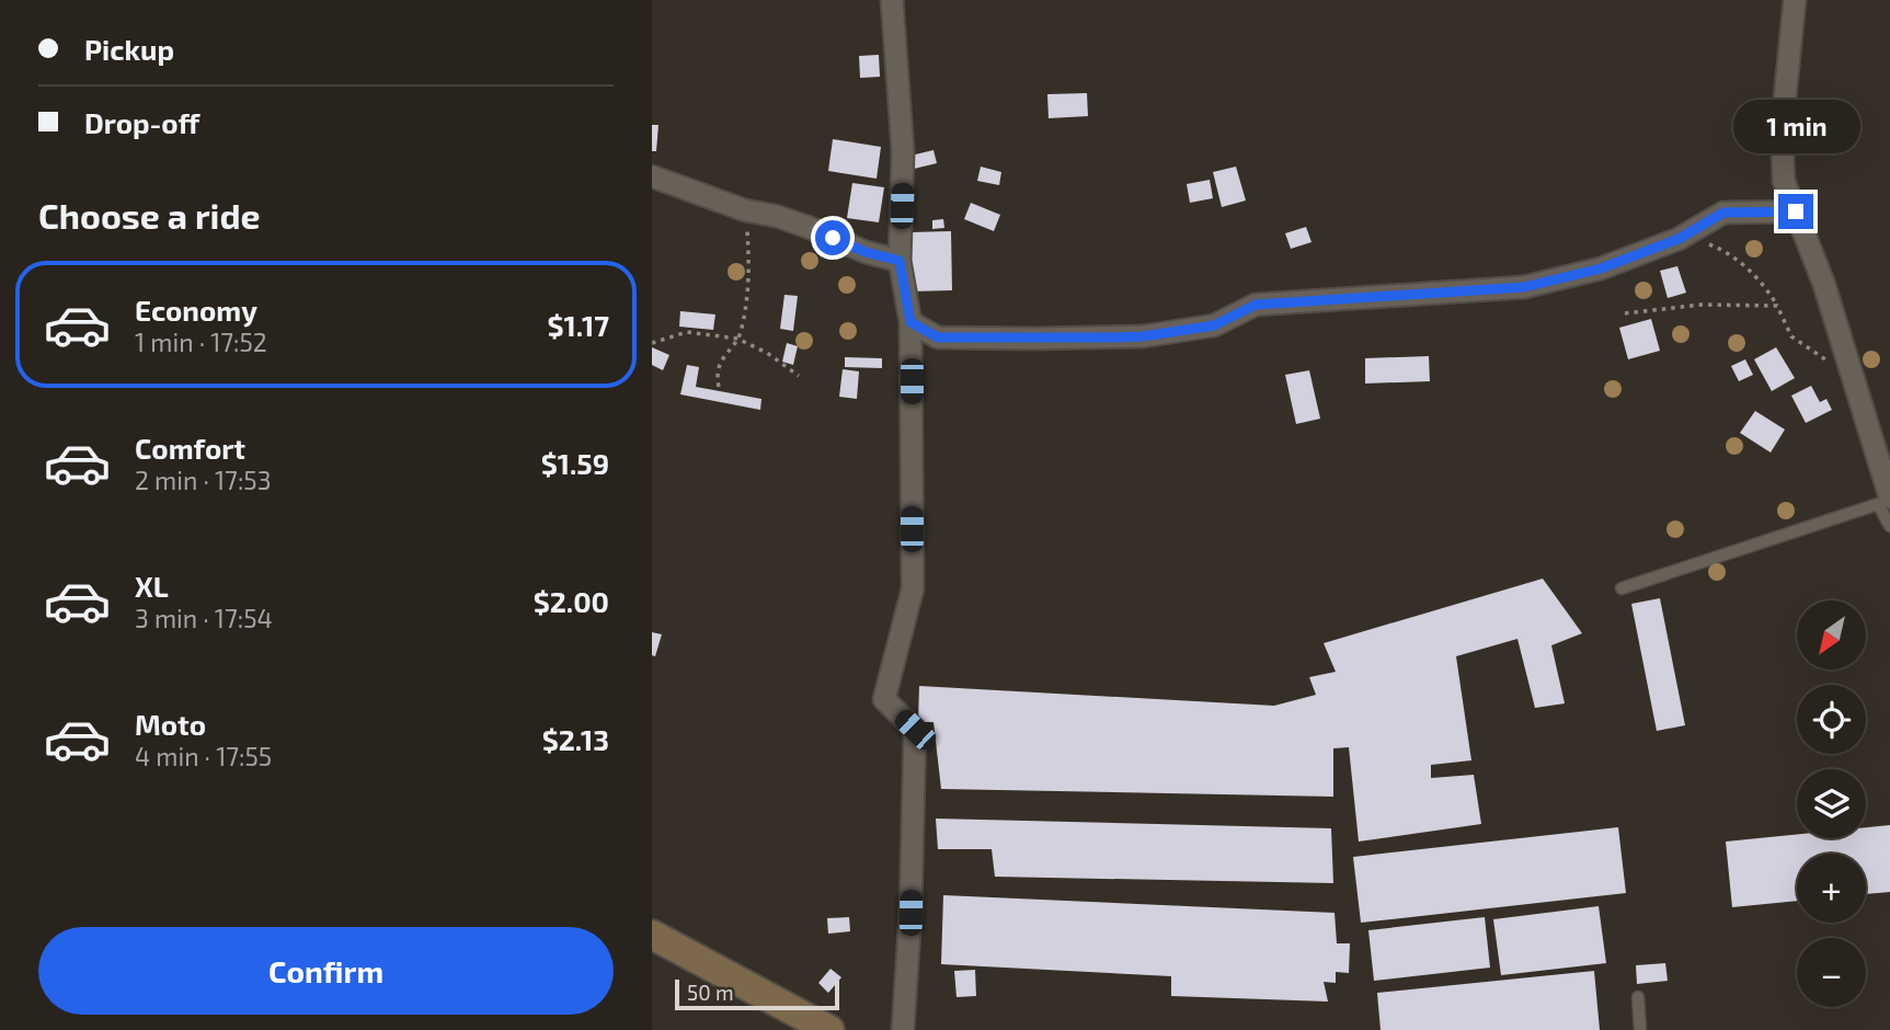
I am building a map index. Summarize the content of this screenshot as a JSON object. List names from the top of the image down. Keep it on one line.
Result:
{"scale_bar":"50 m","north":"bottom left","page":{"banner":["Pickup","Drop-off"],"bubble":"1 min","heading":"Choose a ride","list":[{"name":"Economy","note":"1 min · 17:52","value":"$1.17"},{"name":"Comfort","note":"2 min · 17:53","value":"$1.59"},{"name":"XL","note":"3 min · 17:54","value":"$2.00"},{"name":"Moto","note":"4 min · 17:55","value":"$2.13"}],"map_buttons":["+","−"],"buttons":"Confirm","scale":"50 m"}}
